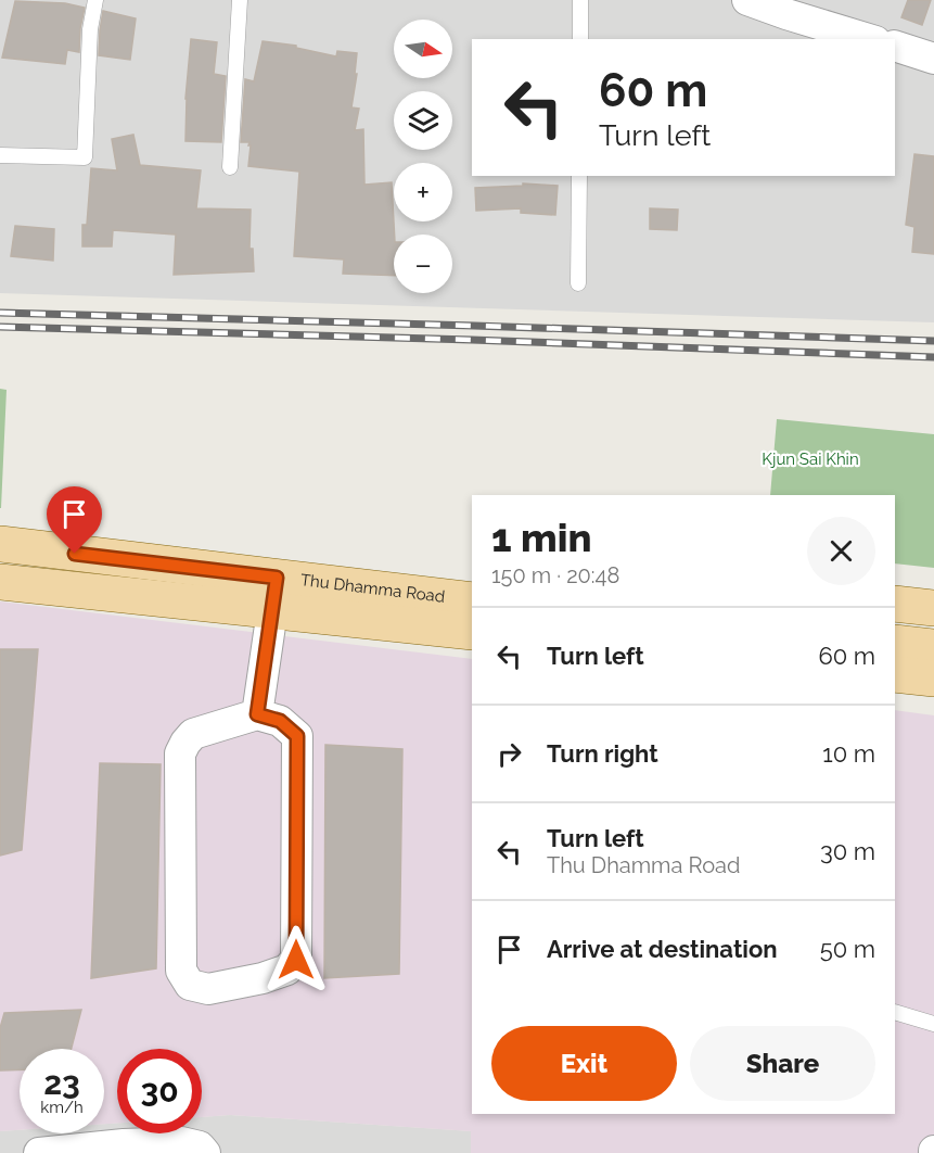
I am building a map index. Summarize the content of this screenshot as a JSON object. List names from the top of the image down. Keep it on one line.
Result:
{"streets":{"main road":["Thu Dhamma Road"]},"parks":["Kjun Sai Khin"],"north":"right","page":{"map_buttons":["+","−"],"turn":["60 m","Turn left"],"heading":["1 min","150 m · 20:48"],"list":[{"name":"Turn left","value":"60 m"},{"name":"Turn right","value":"10 m"},{"name":"Turn left","note":"Thu Dhamma Road","value":"30 m"},{"name":"Arrive at destination","value":"50 m"}],"buttons":["Exit","Share"],"speed":"23 km/h","limit":"30"}}
